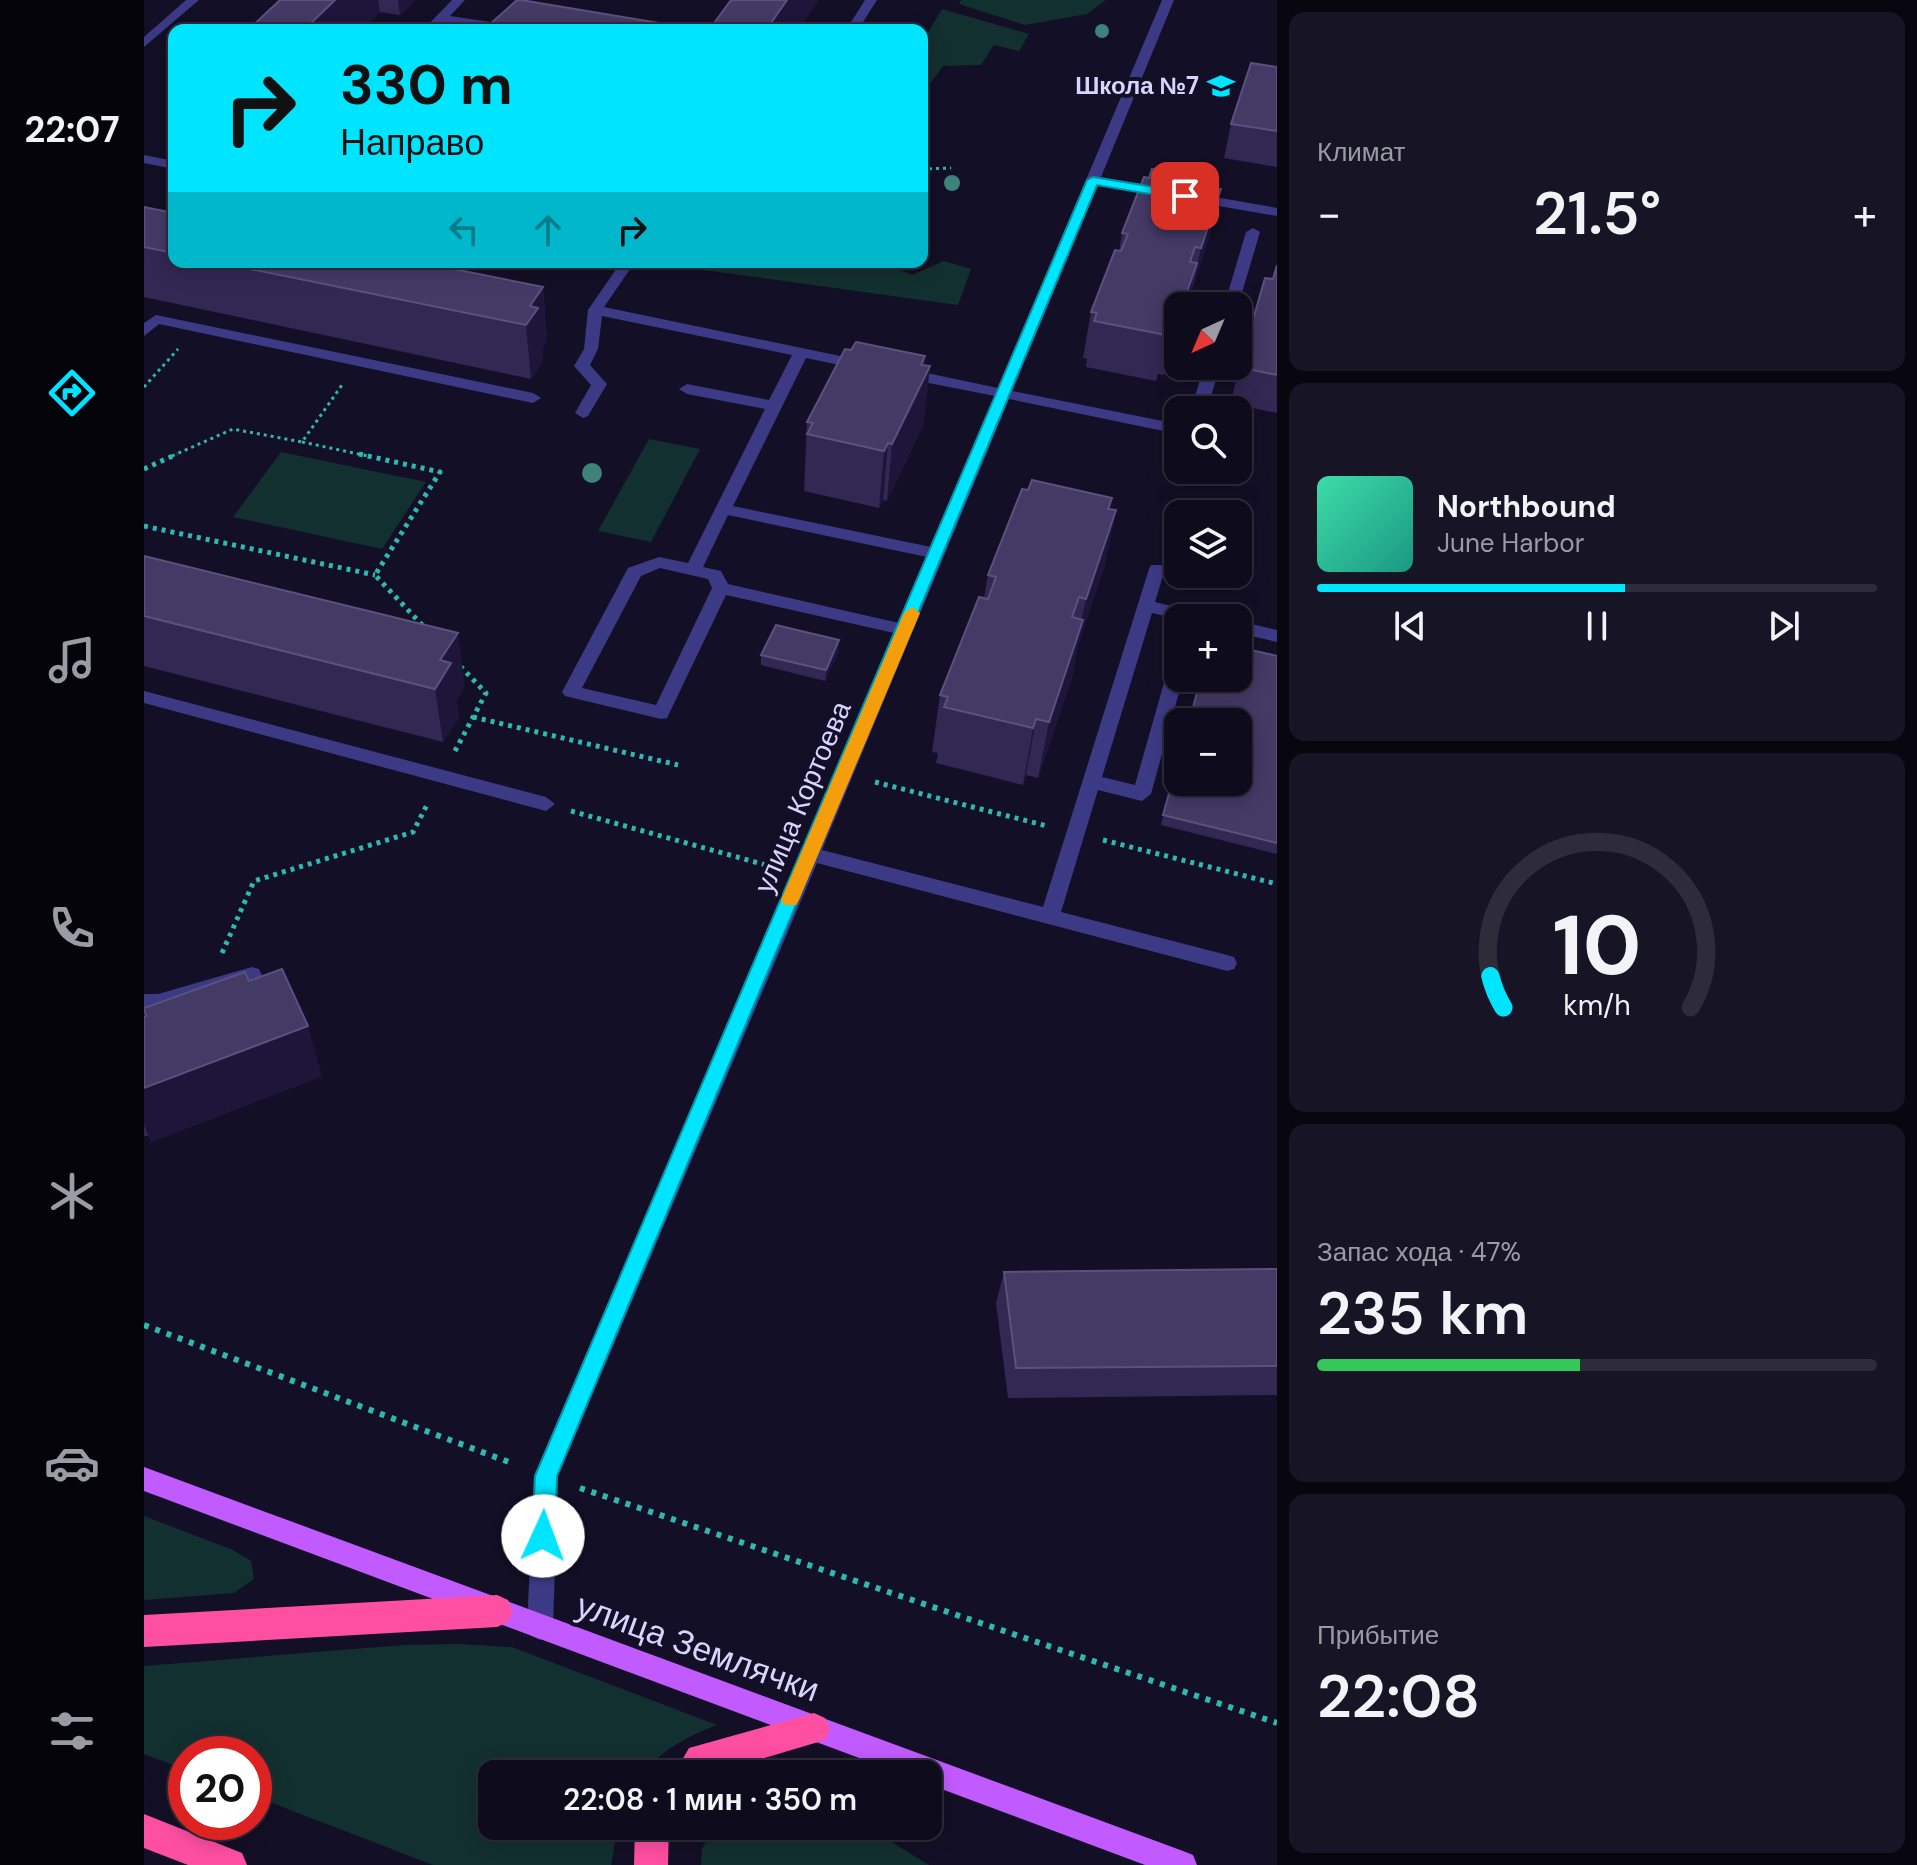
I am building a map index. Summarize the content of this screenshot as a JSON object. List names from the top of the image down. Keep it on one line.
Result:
{"streets":{"main road":["улица Землячки"],"street":["улица Кортоева"]},"crossings":[["улица Кортоева","улица Землячки"]],"places":{"school or university":["Школа №7"]},"north":"bottom left","page":{"tabs":"22:07","tile":["Климат",["Запас хода · 47%","235 km"],["Прибытие","22:08"]],"turn":["330 m","Направо"],"heat":["−","21.5°","+"],"map_buttons":["+","−"],"song":["Northbound","June Harbor"],"limit":"20","trip":"22:08 · 1 мин · 350 m","gauge":["10","km/h"]}}
